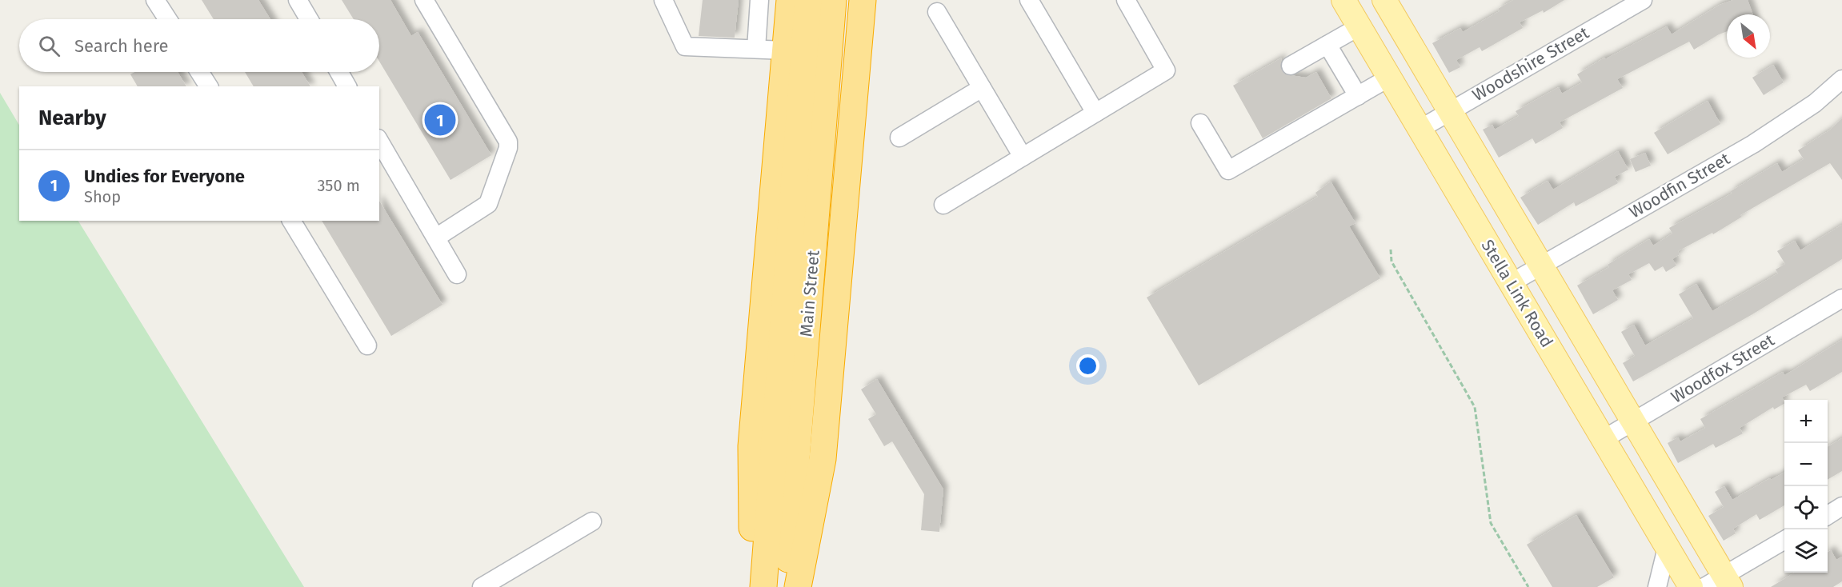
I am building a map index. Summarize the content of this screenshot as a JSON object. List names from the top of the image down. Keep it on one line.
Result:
{"streets":{"highway":["Main Street"],"main road":["Stella Link Road"],"street":["Woodshire Street","Woodfin Street","Woodfox Street"]},"crossings":[["Woodshire Street","Stella Link Road"],["Woodfin Street","Stella Link Road"],["Stella Link Road","Woodfox Street"]],"north":"bottom right","page":{"search":"Search here","heading":"Nearby","pins":"1","list":[{"mark":"1","name":"Undies for Everyone","note":"Shop","value":"350 m"}],"map_buttons":["+","−"]}}
